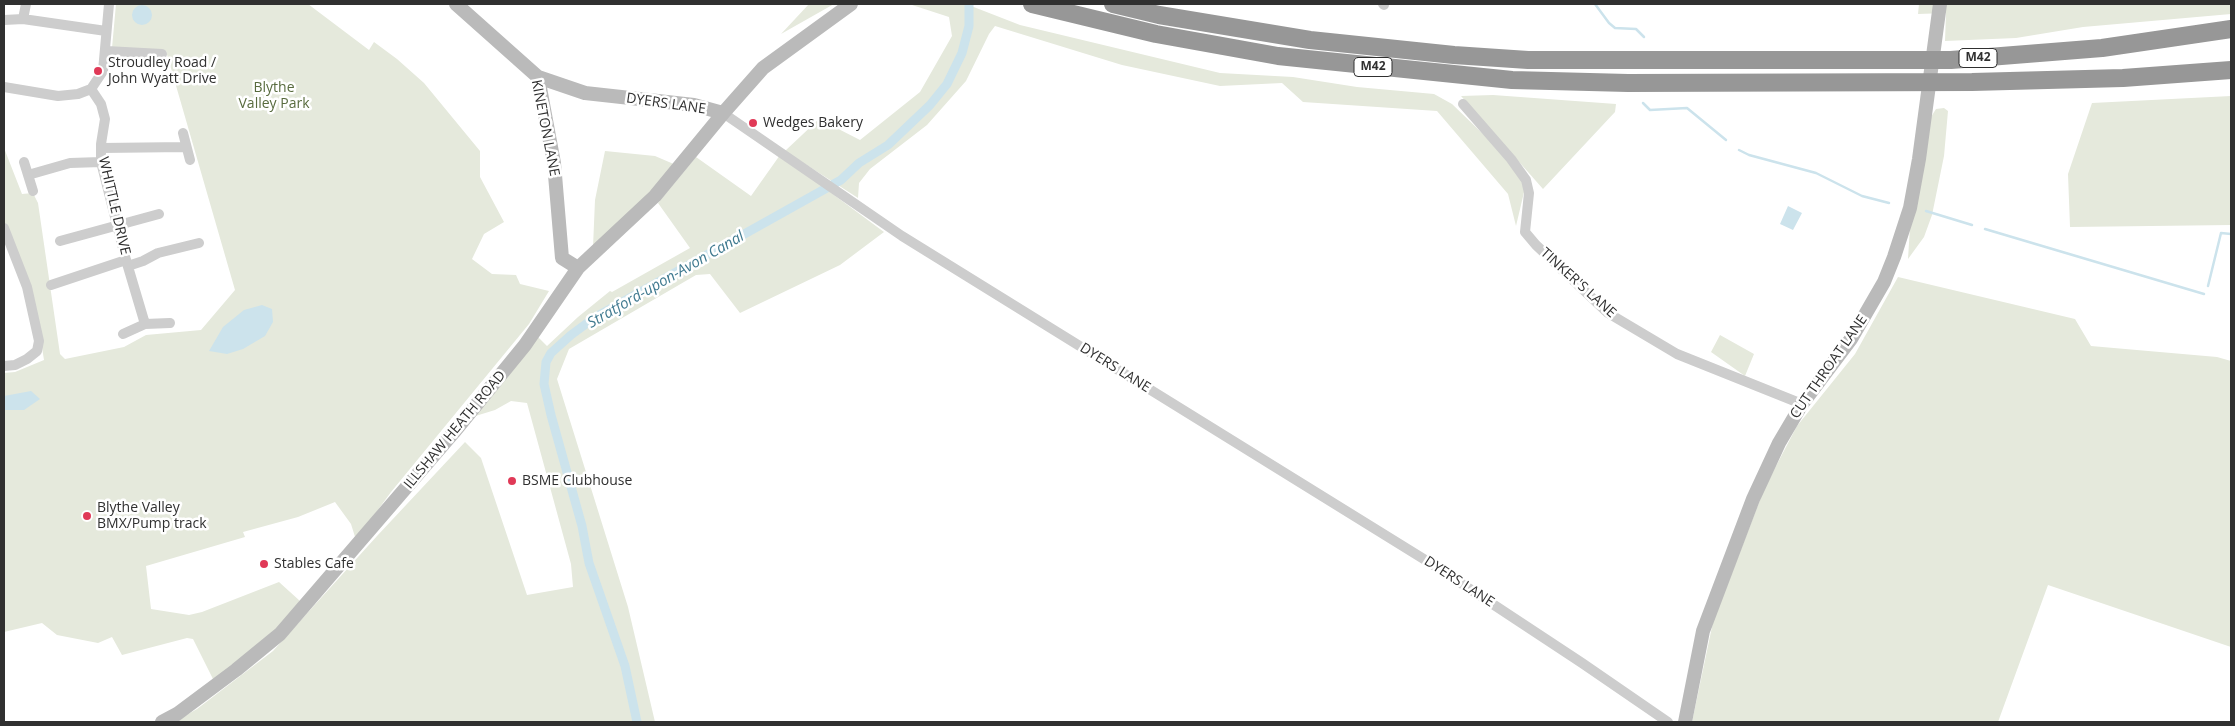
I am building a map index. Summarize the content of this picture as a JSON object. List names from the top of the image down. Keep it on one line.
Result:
{"streets":{"highway":["M42"],"street":["DYERS LANE","KINETON LANE","WHITTLE DRIVE","TINKER'S LANE","CUT THROAT LANE","ILLSHAW HEATH ROAD"]},"crossings":[["DYERS LANE","KINETON LANE"],["DYERS LANE","ILLSHAW HEATH ROAD"],["KINETON LANE","ILLSHAW HEATH ROAD"],["TINKER'S LANE","CUT THROAT LANE"]],"water":["Stratford-upon-Avon Canal"],"parks":["Blythe Valley Park"],"places":["Stroudley Road / John Wyatt Drive","Wedges Bakery","BSME Clubhouse","Blythe Valley BMX/Pump track","Stables Cafe"]}
